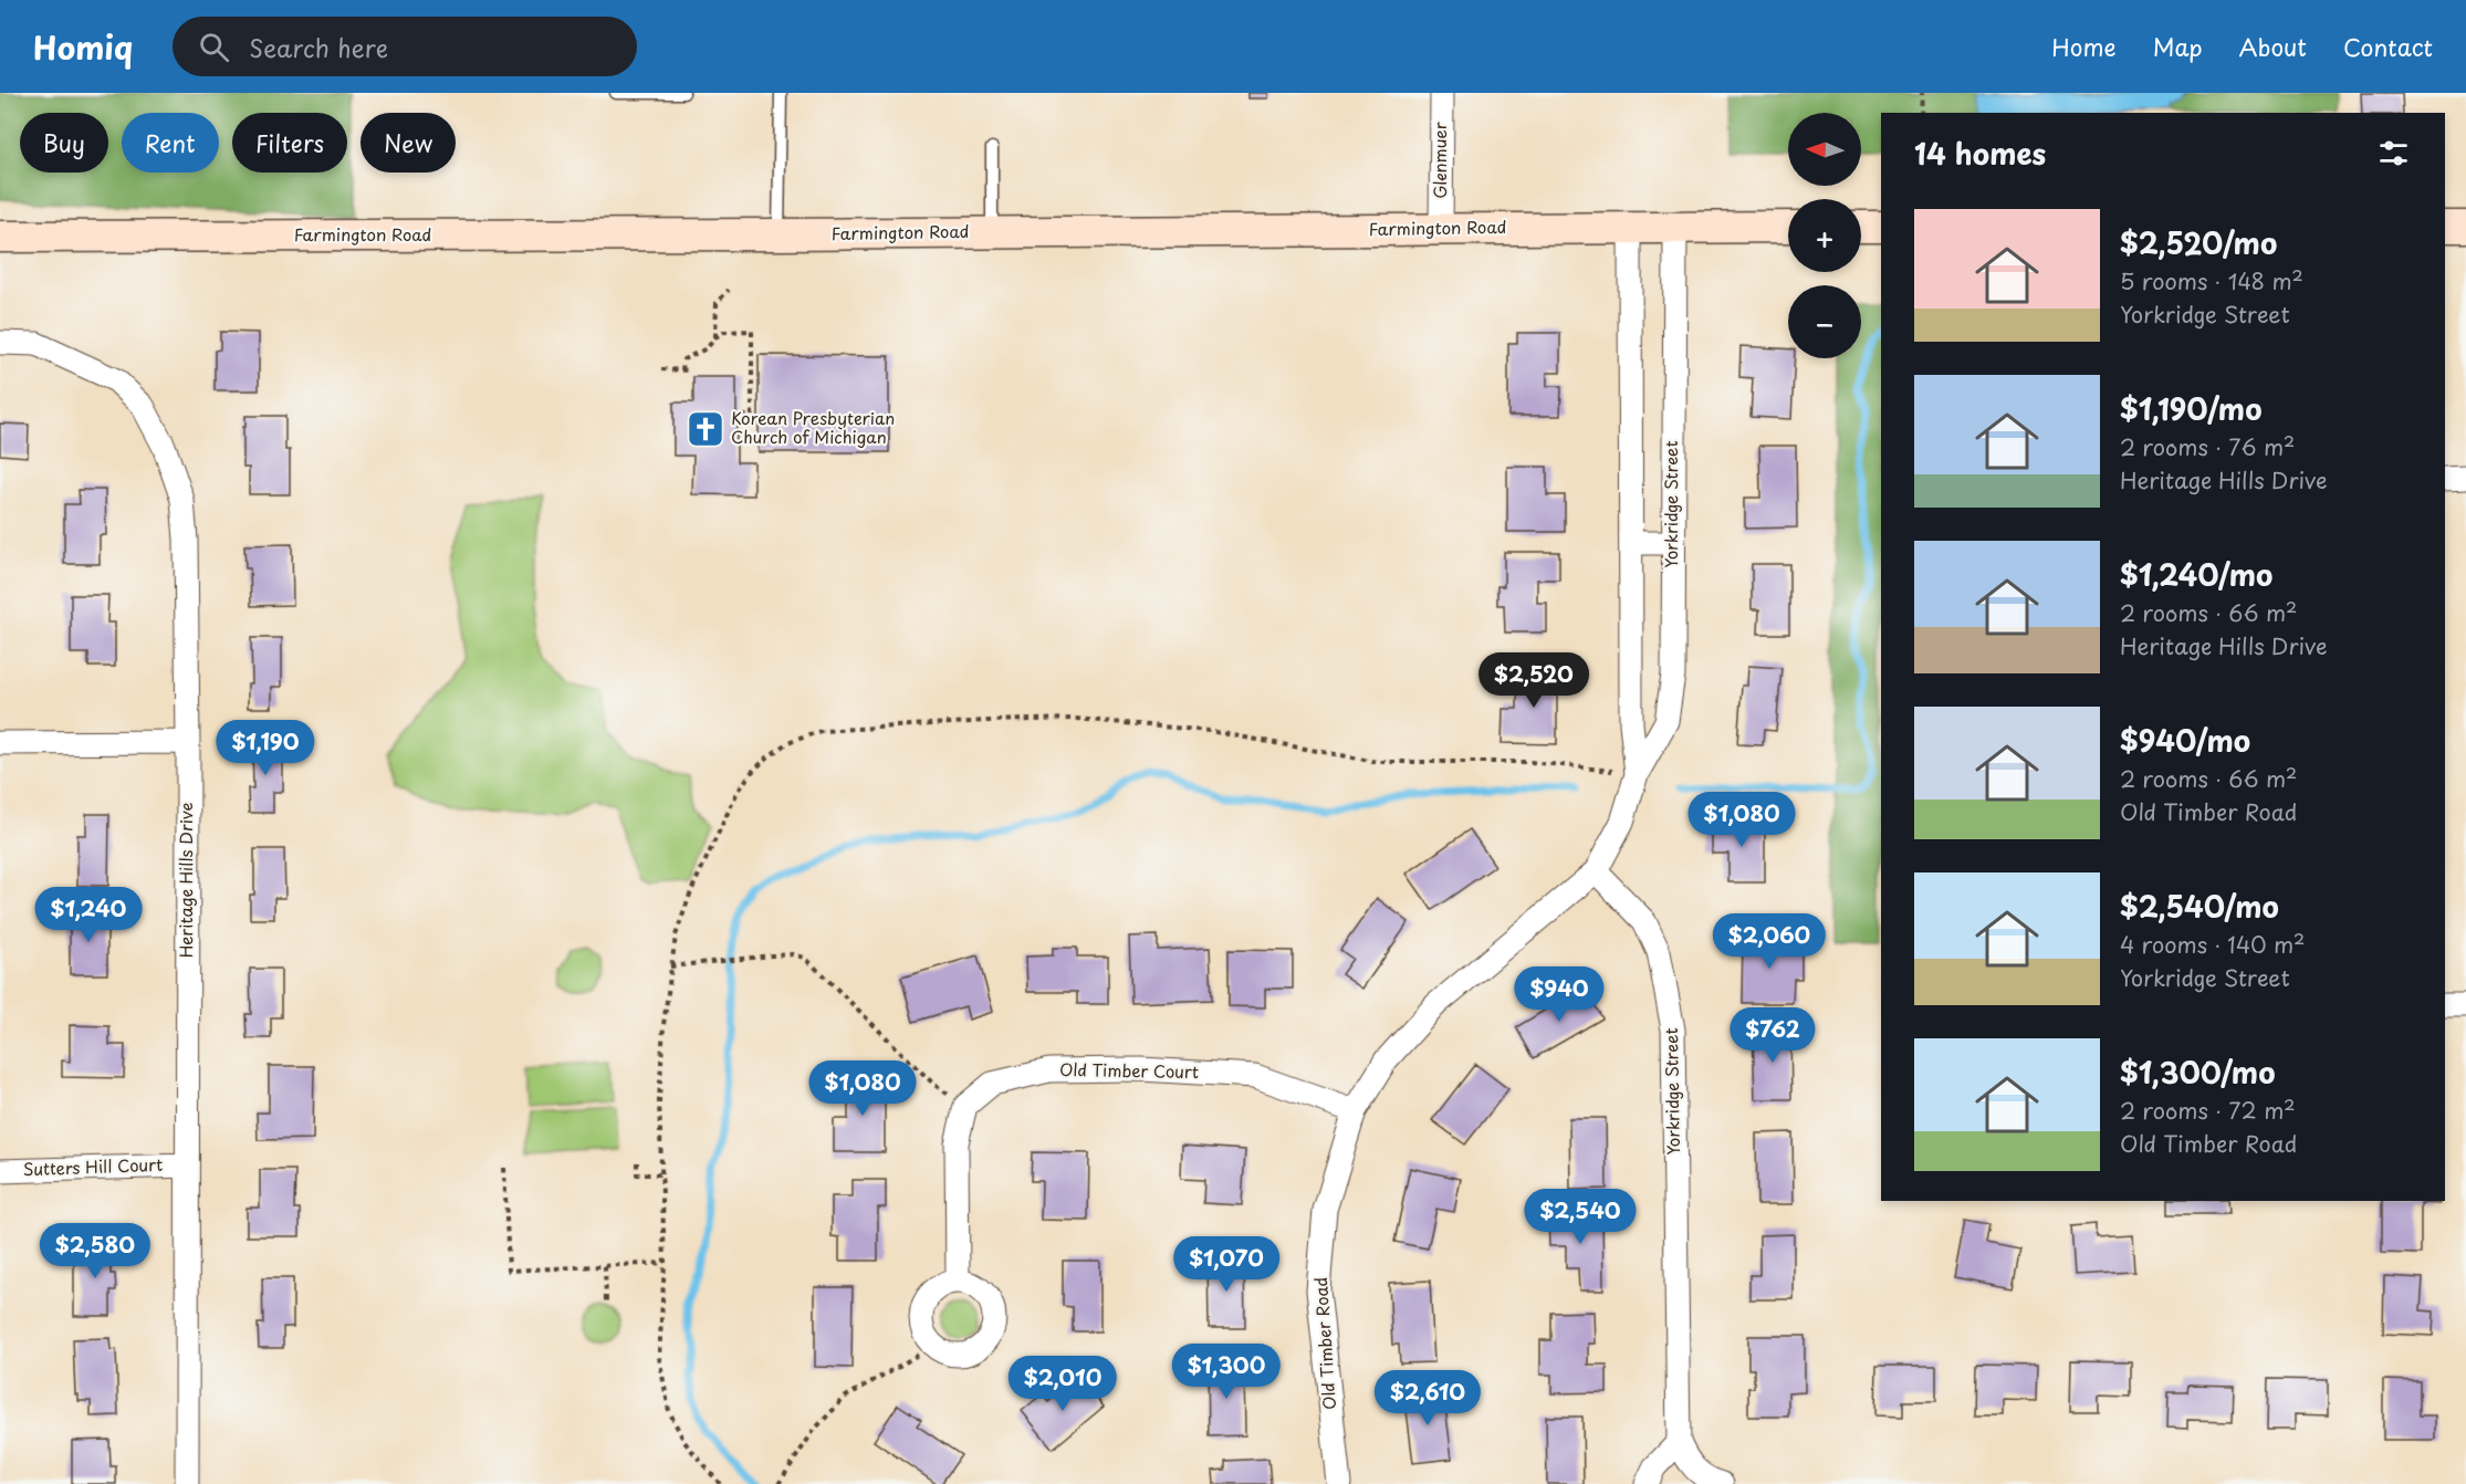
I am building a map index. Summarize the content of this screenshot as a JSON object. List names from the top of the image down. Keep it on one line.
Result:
{"streets":{"street":["Glenmuer","Farmington Road","Yorkridge Street","Heritage Hills Drive","Old Timber Court","Sutters Hill Court","Old Timber Road"]},"crossings":[["Glenmuer","Farmington Road"],["Farmington Road","Yorkridge Street"],["Yorkridge Street","Old Timber Road"],["Heritage Hills Drive","Sutters Hill Court"],["Old Timber Court","Old Timber Road"]],"places":{"church":["Korean Presbyterian Church of Michigan"]},"north":"left","page":{"header":"Homiq","search":"Search here","nav":["Home","Map","About","Contact"],"map_buttons":["+","−"],"chip":["Buy","Rent","Filters","New"],"heading":"14 homes","list":[{"name":"$2,520/mo","note":"5 rooms · 148 m² · Yorkridge Street"},{"name":"$1,190/mo","note":"2 rooms · 76 m² · Heritage Hills Drive"},{"name":"$1,240/mo","note":"2 rooms · 66 m² · Heritage Hills Drive"},{"name":"$940/mo","note":"2 rooms · 66 m² · Old Timber Road"},{"name":"$2,540/mo","note":"4 rooms · 140 m² · Yorkridge Street"},{"name":"$1,300/mo","note":"2 rooms · 72 m² · Old Timber Road"}],"price":["$2,520","$1,190","$1,080","$1,240","$2,060","$940","$762","$1,080","$2,540","$2,580","$1,070","$1,300","$2,010","$2,610"]}}
